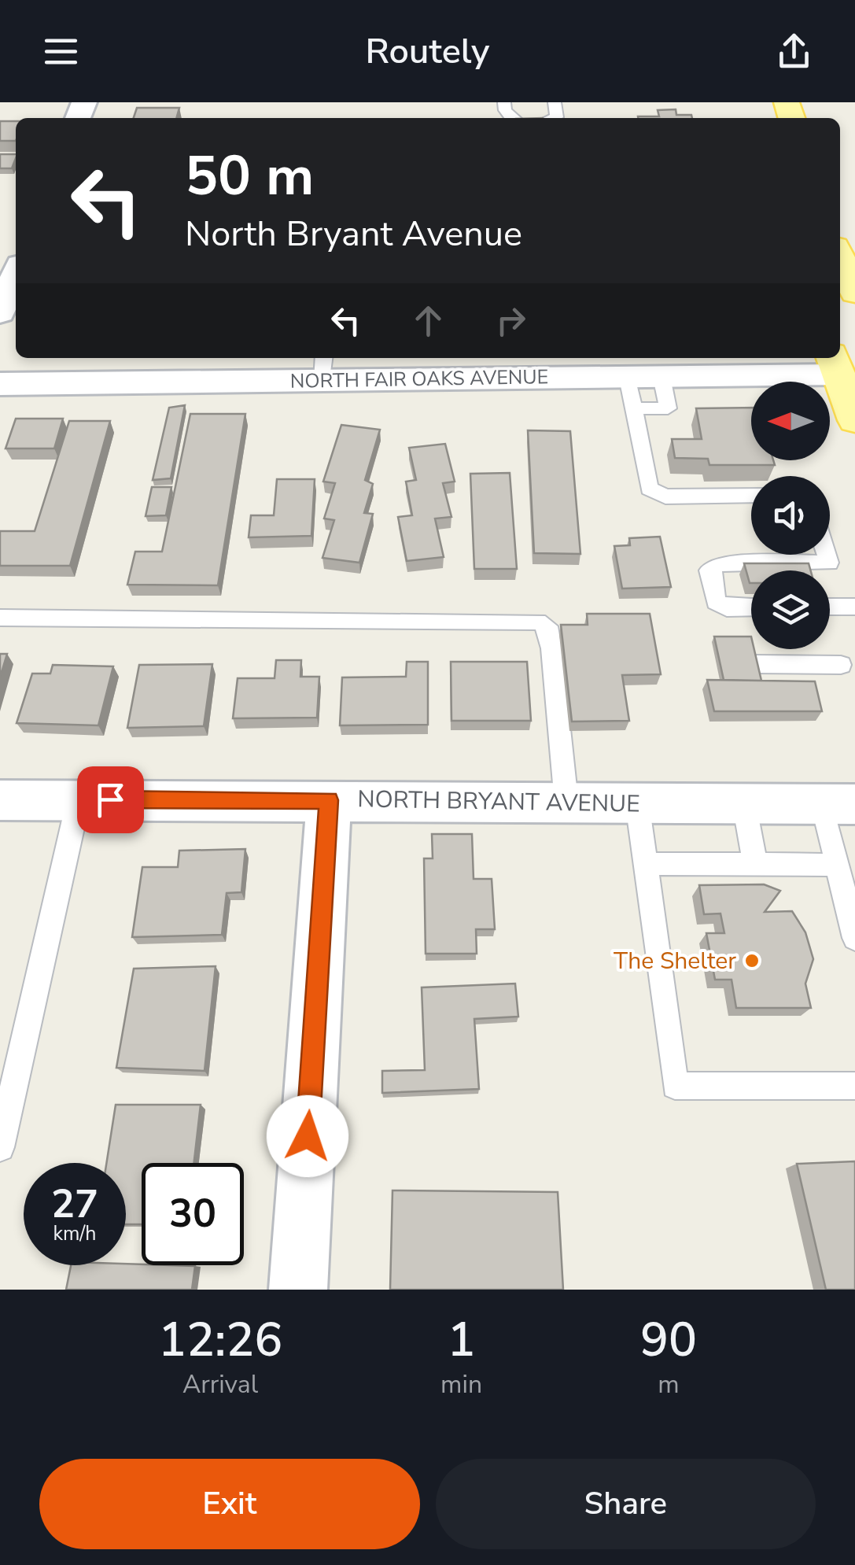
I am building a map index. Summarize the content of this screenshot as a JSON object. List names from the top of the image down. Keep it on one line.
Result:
{"streets":{"street":["NORTH FAIR OAKS AVENUE","NORTH BRYANT AVENUE"]},"places":["The Shelter"],"north":"left","page":{"header":"Routely","turn":["50 m","North Bryant Avenue"],"speed":"27 km/h","limit":"30","eta":["12:26","Arrival","1","min","90","m"],"buttons":["Exit","Share"]}}
